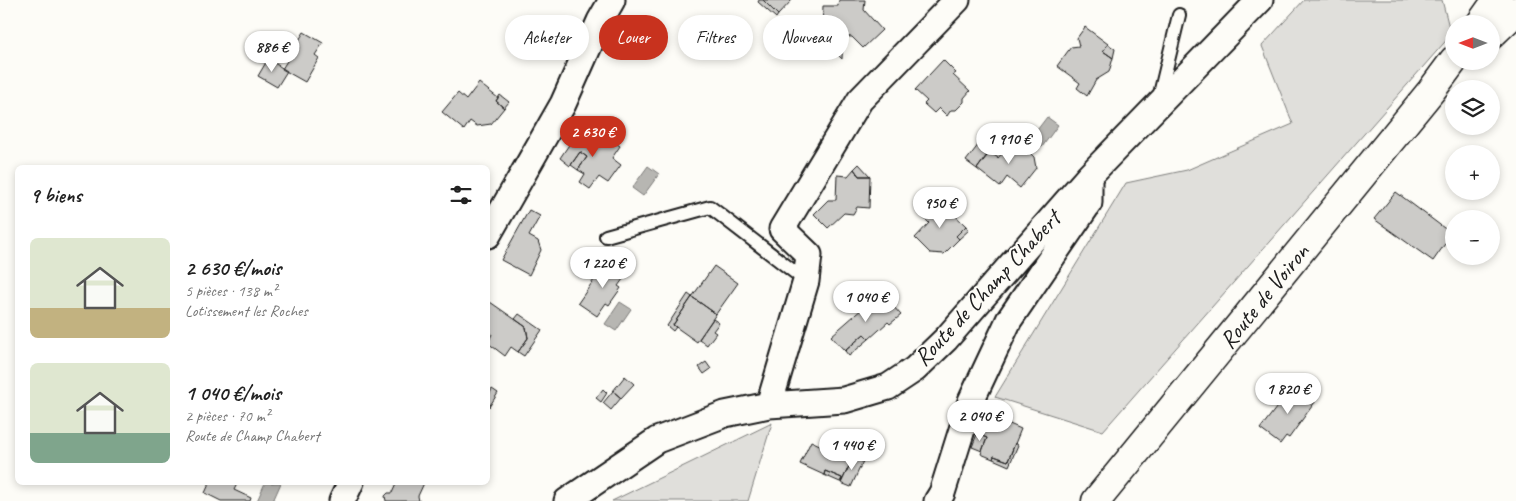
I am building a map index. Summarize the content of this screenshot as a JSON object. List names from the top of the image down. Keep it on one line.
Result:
{"streets":{"main road":["Route de Voiron"],"street":["Route de Champ Chabert"]},"north":"left","page":{"map_buttons":["+","−"],"chip":["Acheter","Louer","Filtres","Nouveau"],"price":["886 €","2 630 €","1 910 €","950 €","1 220 €","1 040 €","1 820 €","2 040 €","1 440 €"],"heading":"9 biens","list":[{"name":"2 630 €/mois","note":"5 pièces · 138 m² · Lotissement les Roches"},{"name":"1 040 €/mois","note":"2 pièces · 70 m² · Route de Champ Chabert"}]}}
